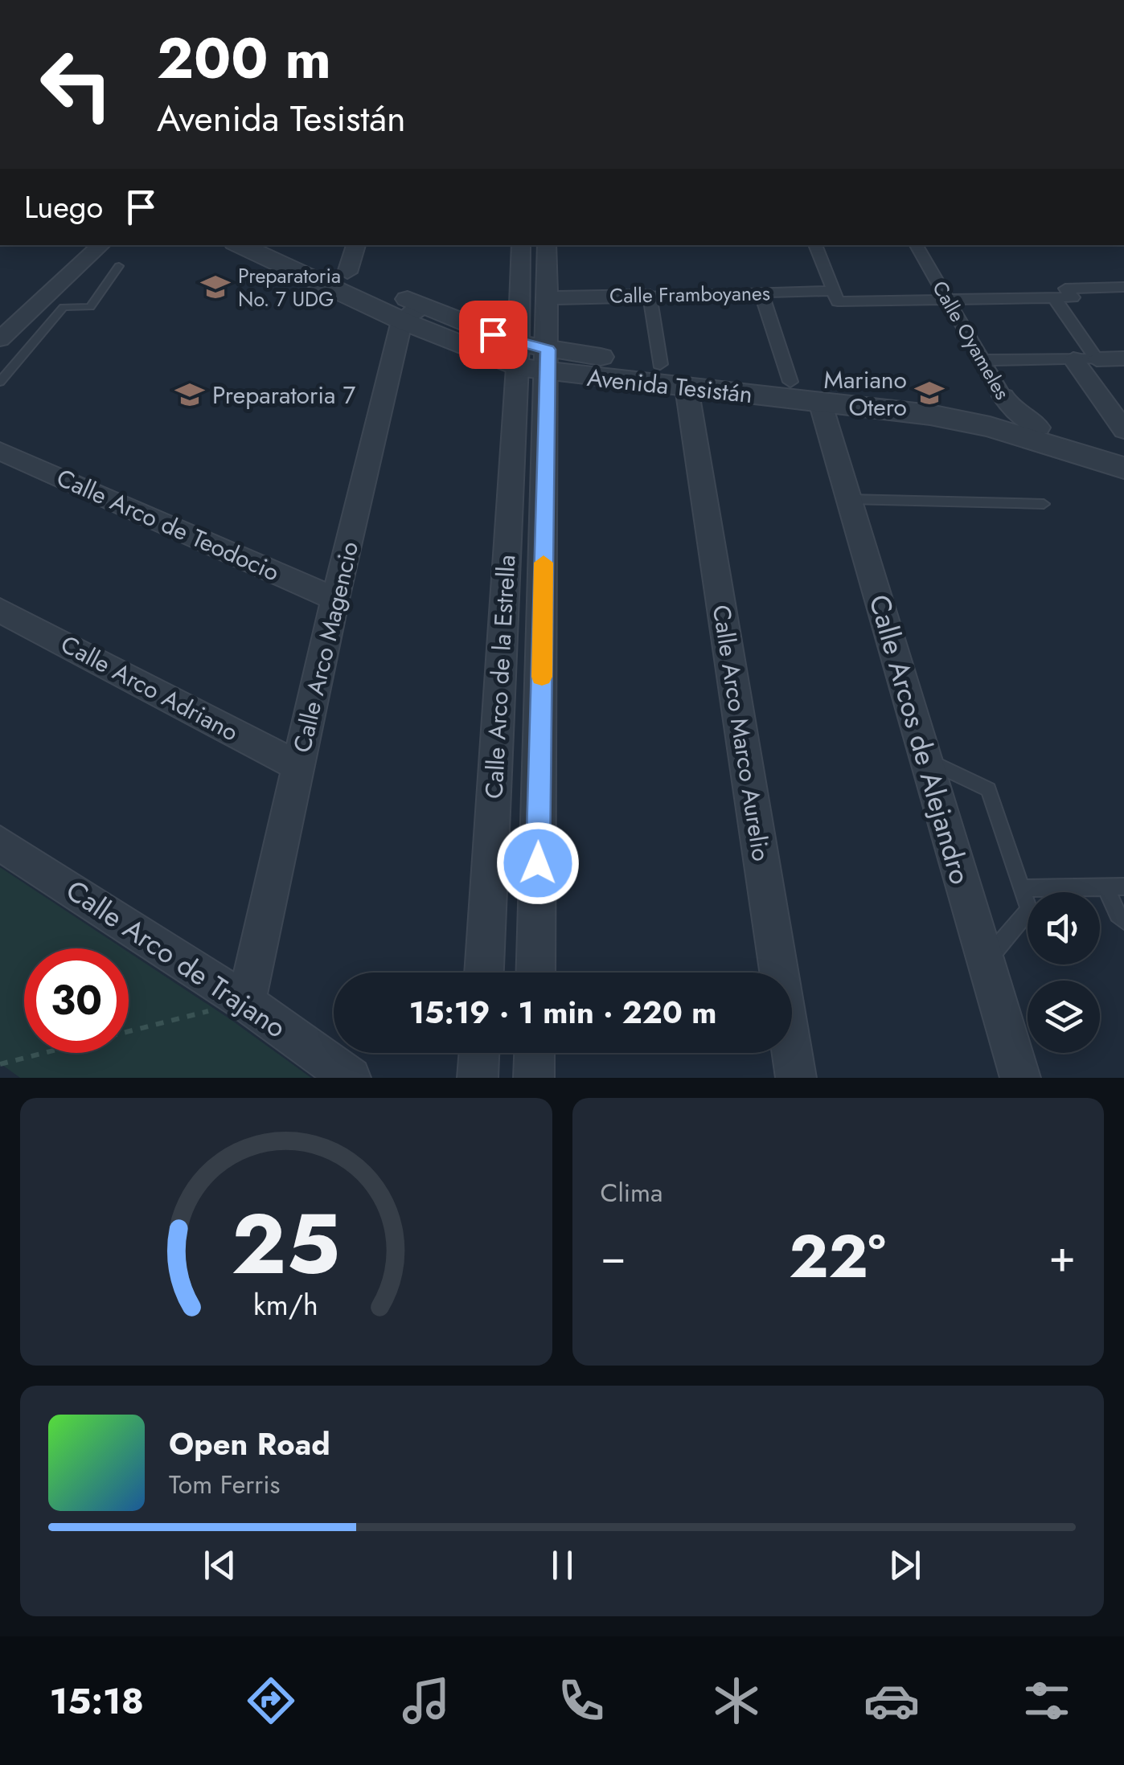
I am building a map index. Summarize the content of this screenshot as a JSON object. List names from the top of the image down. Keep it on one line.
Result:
{"streets":{"street":["Calle Framboyanes","Calle Oyameles","Avenida Tesistán","Calle Arco de Teodocio","Calle Arco Magencio","Calle Arco de la Estrella","Calle Arco Adriano","Calle Arco Marco Aurelio","Calle Arcos de Alejandro","Calle Arco de Trajano"]},"crossings":[["Calle Framboyanes","Calle Oyameles"],["Calle Framboyanes","Calle Arco de la Estrella"],["Calle Oyameles","Avenida Tesistán"],["Avenida Tesistán","Calle Arco Magencio"],["Avenida Tesistán","Calle Arco de la Estrella"],["Avenida Tesistán","Calle Arco Marco Aurelio"],["Avenida Tesistán","Calle Arcos de Alejandro"],["Calle Arco de Teodocio","Calle Arco Magencio"],["Calle Arco Magencio","Calle Arco Adriano"],["Calle Arco Magencio","Calle Arco de Trajano"]],"places":{"school or university":["Preparatoria No. 7 UDG","Mariano Otero","Preparatoria 7"]},"page":{"turn":["200 m","Avenida Tesistán"],"then":"Luego","limit":"30","trip":"15:19 · 1 min · 220 m","tile":"Clima","heat":["−","22°","+"],"song":["Open Road","Tom Ferris"],"tabs":"15:18","gauge":["25","km/h"]}}
